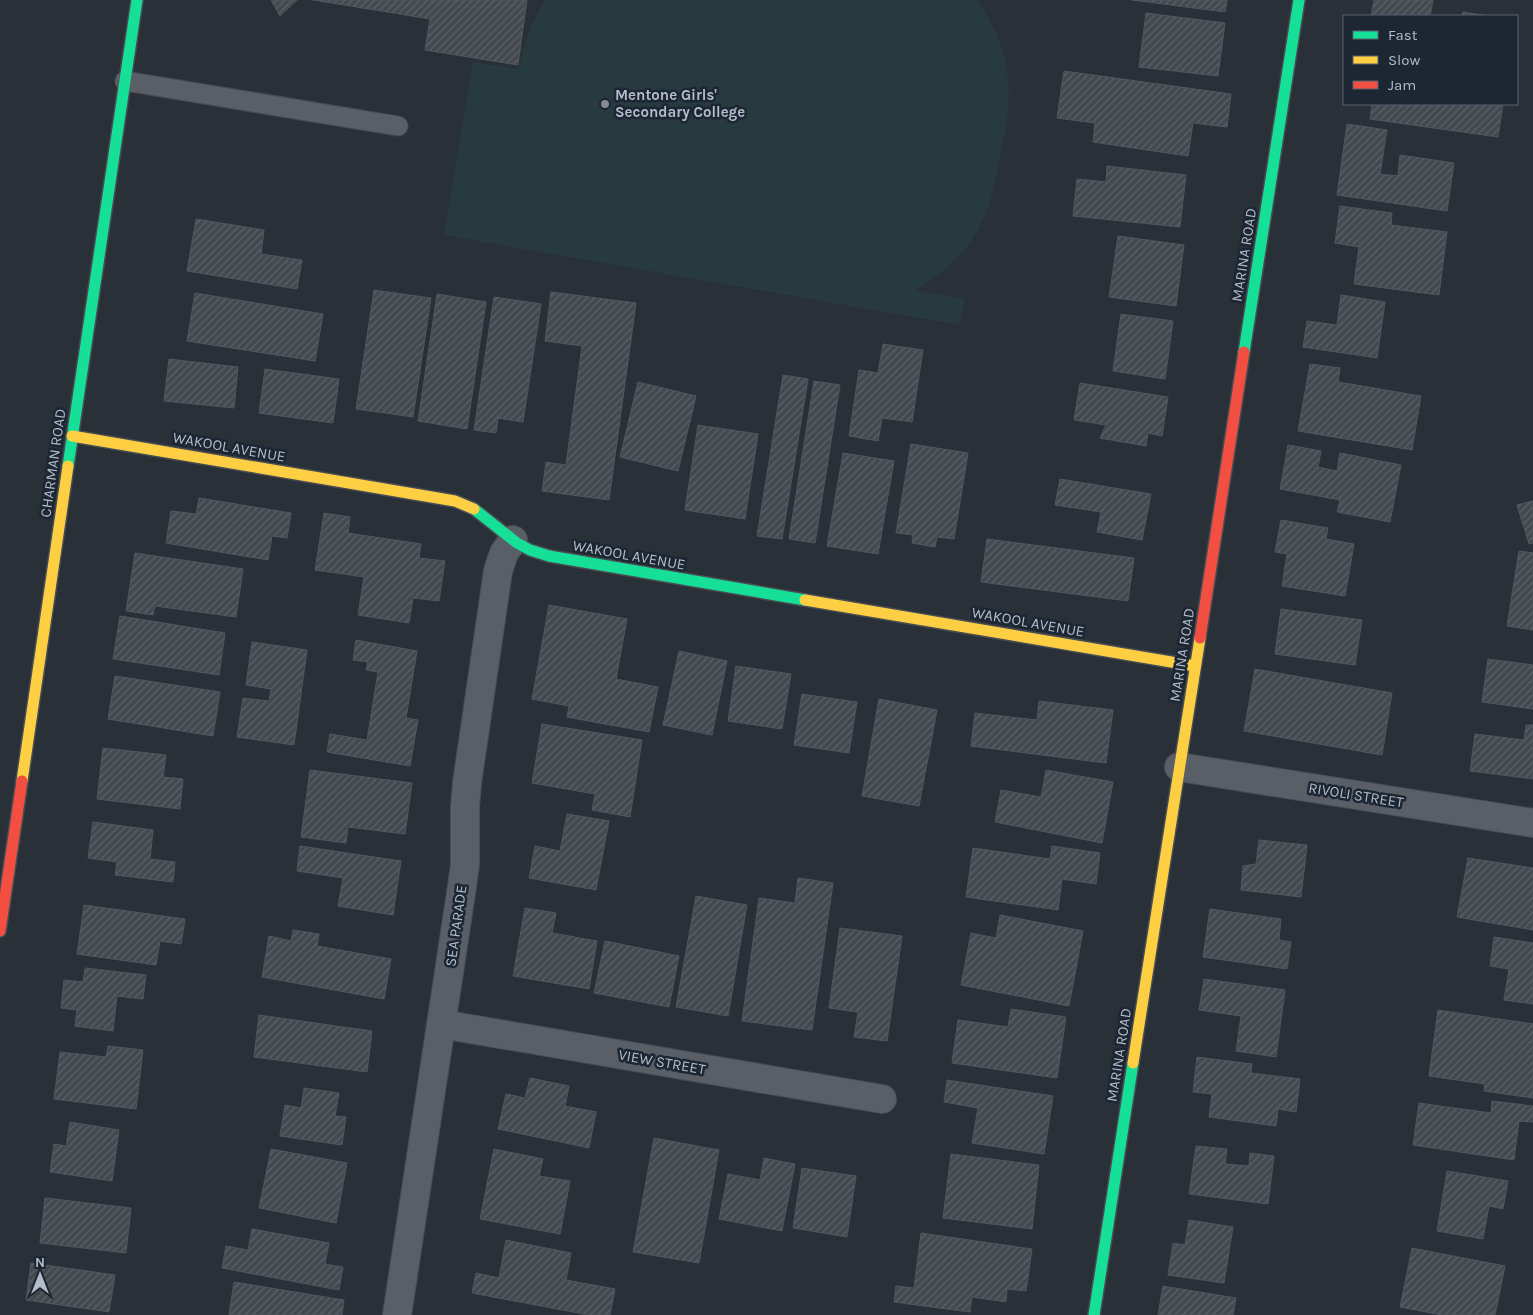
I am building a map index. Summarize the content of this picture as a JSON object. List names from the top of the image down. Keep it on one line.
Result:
{"streets":{"street":["MARINA ROAD","WAKOOL AVENUE","CHARMAN ROAD","RIVOLI STREET","SEA PARADE","VIEW STREET"]},"crossings":[["MARINA ROAD","WAKOOL AVENUE"],["MARINA ROAD","RIVOLI STREET"],["WAKOOL AVENUE","CHARMAN ROAD"],["WAKOOL AVENUE","SEA PARADE"],["SEA PARADE","VIEW STREET"]],"places":["Mentone Girls' Secondary College"],"legend":["Fast","Slow","Jam"],"north":"top"}
